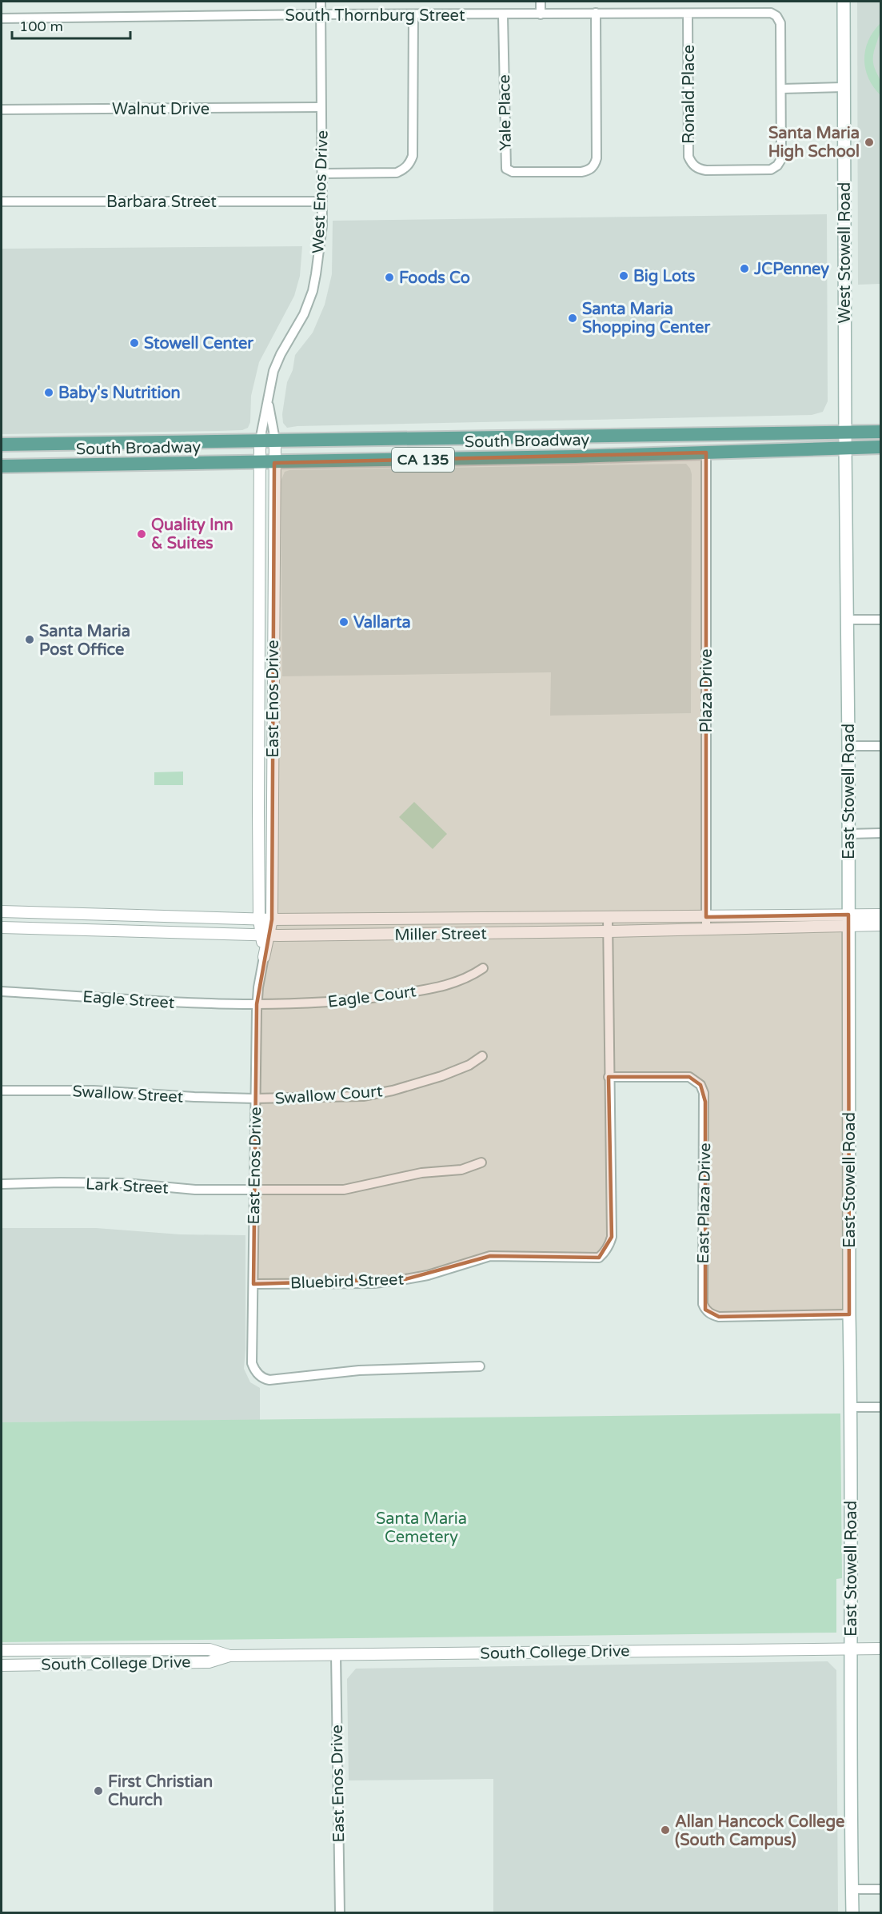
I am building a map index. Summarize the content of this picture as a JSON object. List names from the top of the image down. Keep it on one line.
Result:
{"streets":{"main road":["West Stowell Road","South Broadway","CA 135","East Stowell Road"],"street":["South Thornburg Street","Ronald Place","Walnut Drive","Yale Place","West Enos Drive","Barbara Street","Plaza Drive","East Enos Drive","Miller Street","Eagle Court","Eagle Street","Swallow Street","Swallow Court","Lark Street","East Plaza Drive","Bluebird Street","South College Drive"]},"crossings":[["South Thornburg Street","Ronald Place"],["South Thornburg Street","Yale Place"],["South Thornburg Street","West Enos Drive"],["Walnut Drive","West Enos Drive"],["West Enos Drive","Barbara Street"],["West Enos Drive","South Broadway"],["West Enos Drive","East Enos Drive"],["West Stowell Road","South Broadway"],["West Stowell Road","East Stowell Road"],["South Broadway","Plaza Drive"],["South Broadway","East Enos Drive"],["South Broadway","East Stowell Road"],["Plaza Drive","Miller Street"],["East Enos Drive","Miller Street"],["East Enos Drive","Eagle Court"],["East Enos Drive","Eagle Street"],["East Enos Drive","Swallow Street"],["East Enos Drive","Swallow Court"],["East Enos Drive","Lark Street"],["East Enos Drive","Bluebird Street"],["East Enos Drive","South College Drive"],["East Stowell Road","Miller Street"],["East Stowell Road","East Plaza Drive"],["East Stowell Road","South College Drive"],["Eagle Court","Eagle Street"],["Swallow Street","Swallow Court"],["East Plaza Drive","Bluebird Street"]],"parks":["Santa Maria Cemetery"],"places":["Santa Maria High School","JCPenney","Big Lots","Foods Co","Santa Maria Shopping Center","Stowell Center","Baby's Nutrition","Quality Inn & Suites","Vallarta","Santa Maria Post Office","First Christian Church","Allan Hancock College (South Campus)"],"scale_bar":"100 m"}
